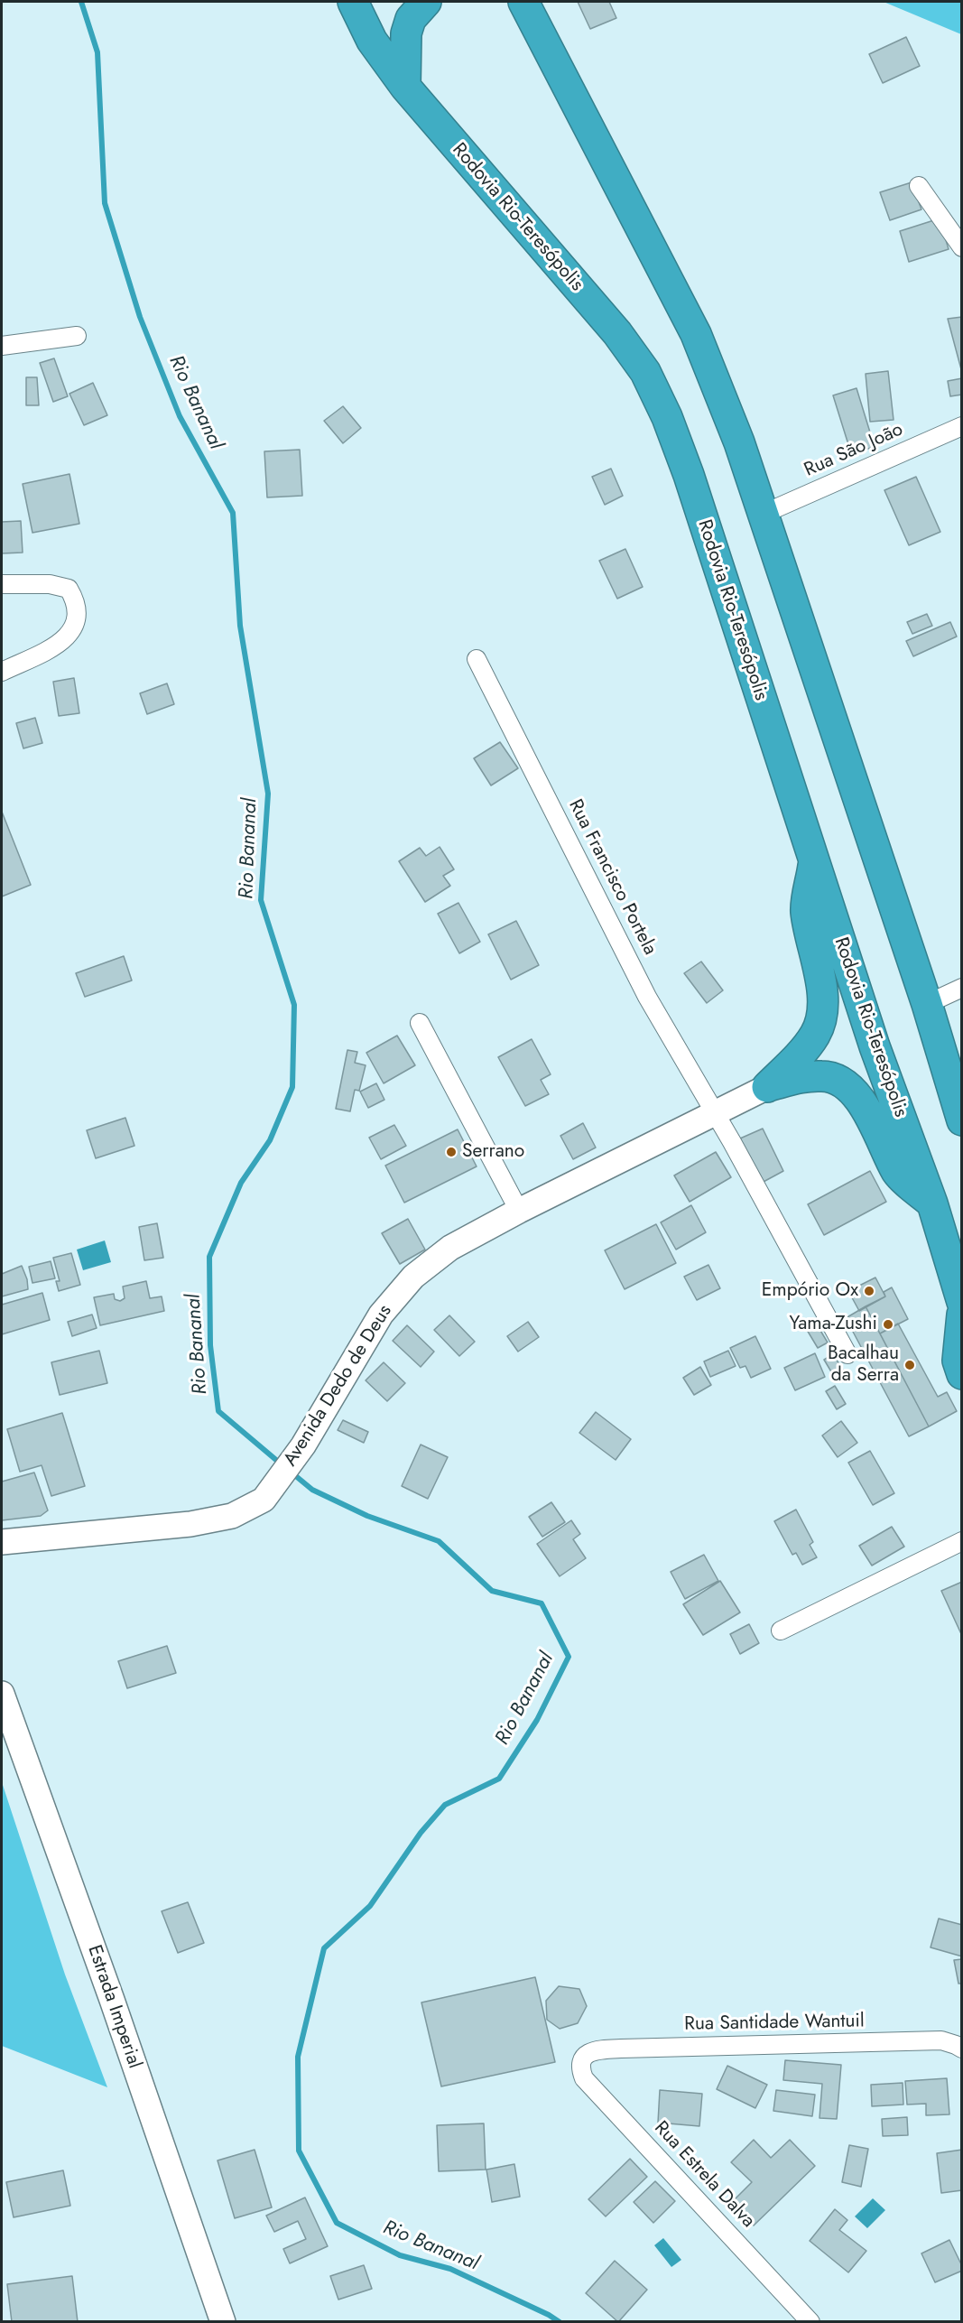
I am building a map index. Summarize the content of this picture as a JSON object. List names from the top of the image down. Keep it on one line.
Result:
{"streets":{"highway":["Rodovia Rio-Teresópolis"],"main road":["Avenida Dedo de Deus","Estrada Imperial"],"street":["Rua São João","Rua Francisco Portela","Rua Santidade Wantuil","Rua Estrela Dalva"]},"crossings":[["Rua Francisco Portela","Avenida Dedo de Deus"],["Rua Santidade Wantuil","Rua Estrela Dalva"]],"water":["Rio Bananal"],"places":["Serrano","Empório Ox","Yama-Zushi","Bacalhau da Serra"]}
